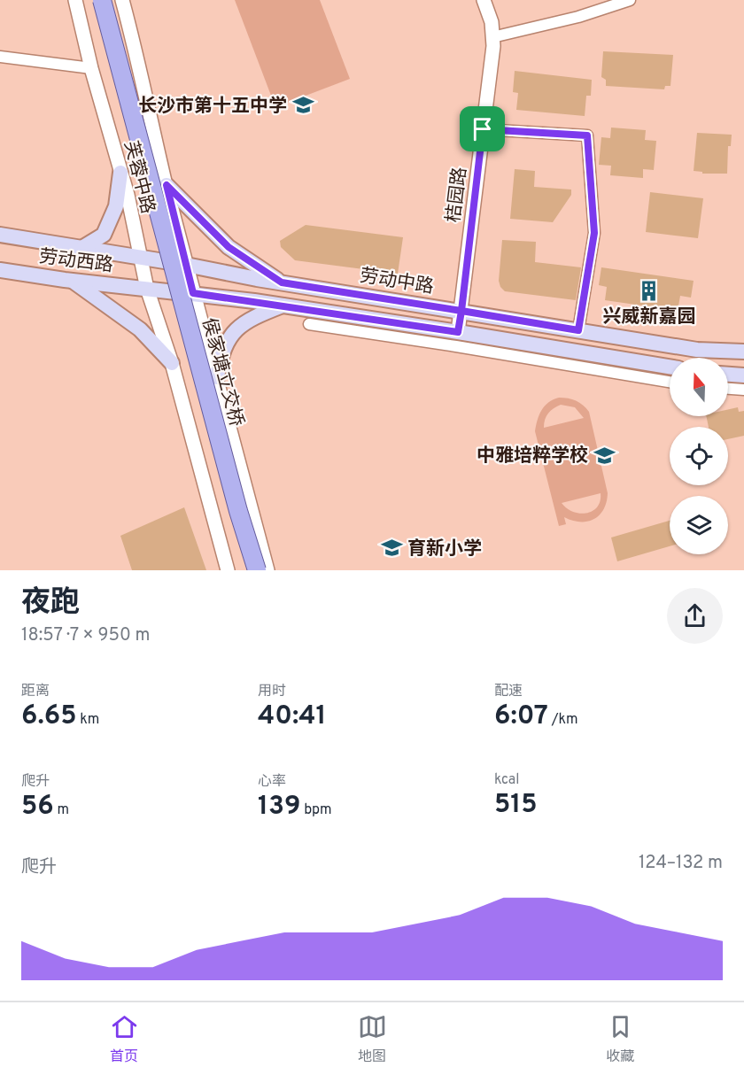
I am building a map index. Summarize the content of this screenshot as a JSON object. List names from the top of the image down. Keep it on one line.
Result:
{"streets":{"main road":["劳动西路","劳动中路","侯家塘立交桥"],"street":["芙蓉中路","桔园路"]},"crossings":[["芙蓉中路","劳动西路"],["芙蓉中路","劳动中路"],["桔园路","劳动中路"],["劳动西路","劳动中路"]],"places":{"school or university":["长沙市第十五中学","中雅培粹学校","育新小学"],"building":["兴威新嘉园"]},"north":"top","page":{"heading":["夜跑","18:57 · 7 × 950 m"],"stats":[["距离","6.65 km"],["用时","40:41"],["配速","6:07 /km"],["爬升","56 m"],["心率","139 bpm"],["kcal","515"]],"chart":["爬升","124–132 m"],"tabs":["首页","地图","收藏"]}}
